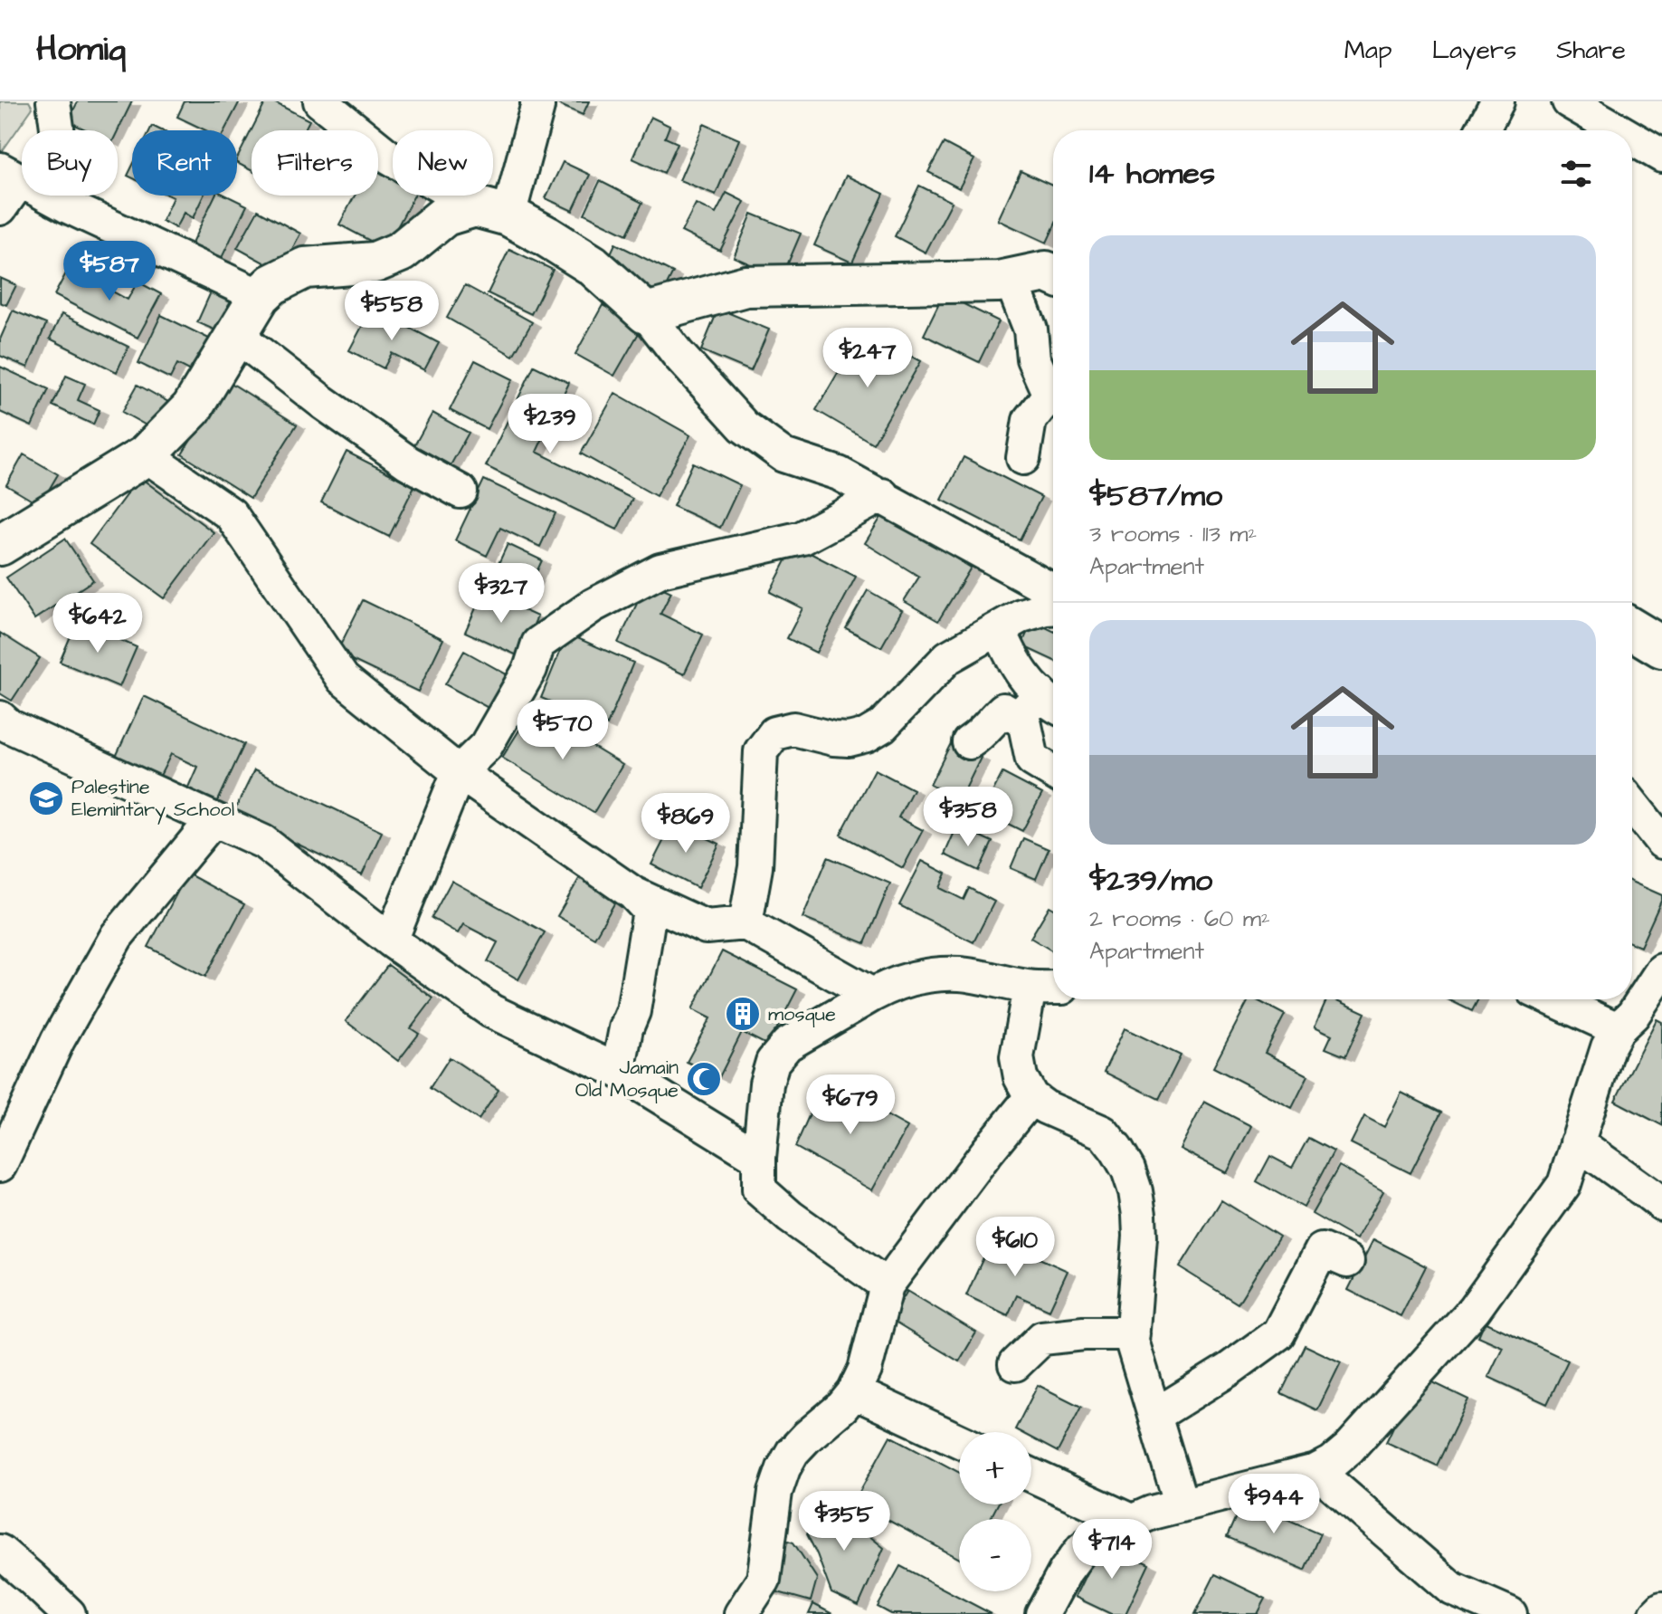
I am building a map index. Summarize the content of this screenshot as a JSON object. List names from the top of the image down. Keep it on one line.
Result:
{"places":{"school or university":["Palestine Elemintary School"],"building":["mosque"],"mosque":["Jamain Old Mosque"]},"page":{"header":"Homiq","nav":["Map","Layers","Share"],"chip":["Buy","Rent","Filters","New"],"heading":"14 homes","list":[{"name":"$587/mo","note":"3 rooms · 113 m² · Apartment"},{"name":"$239/mo","note":"2 rooms · 60 m² · Apartment"}],"price":["$587","$558","$247","$239","$327","$642","$570","$358","$869","$679","$610","$944","$355","$714"],"map_buttons":["+","−"]}}
